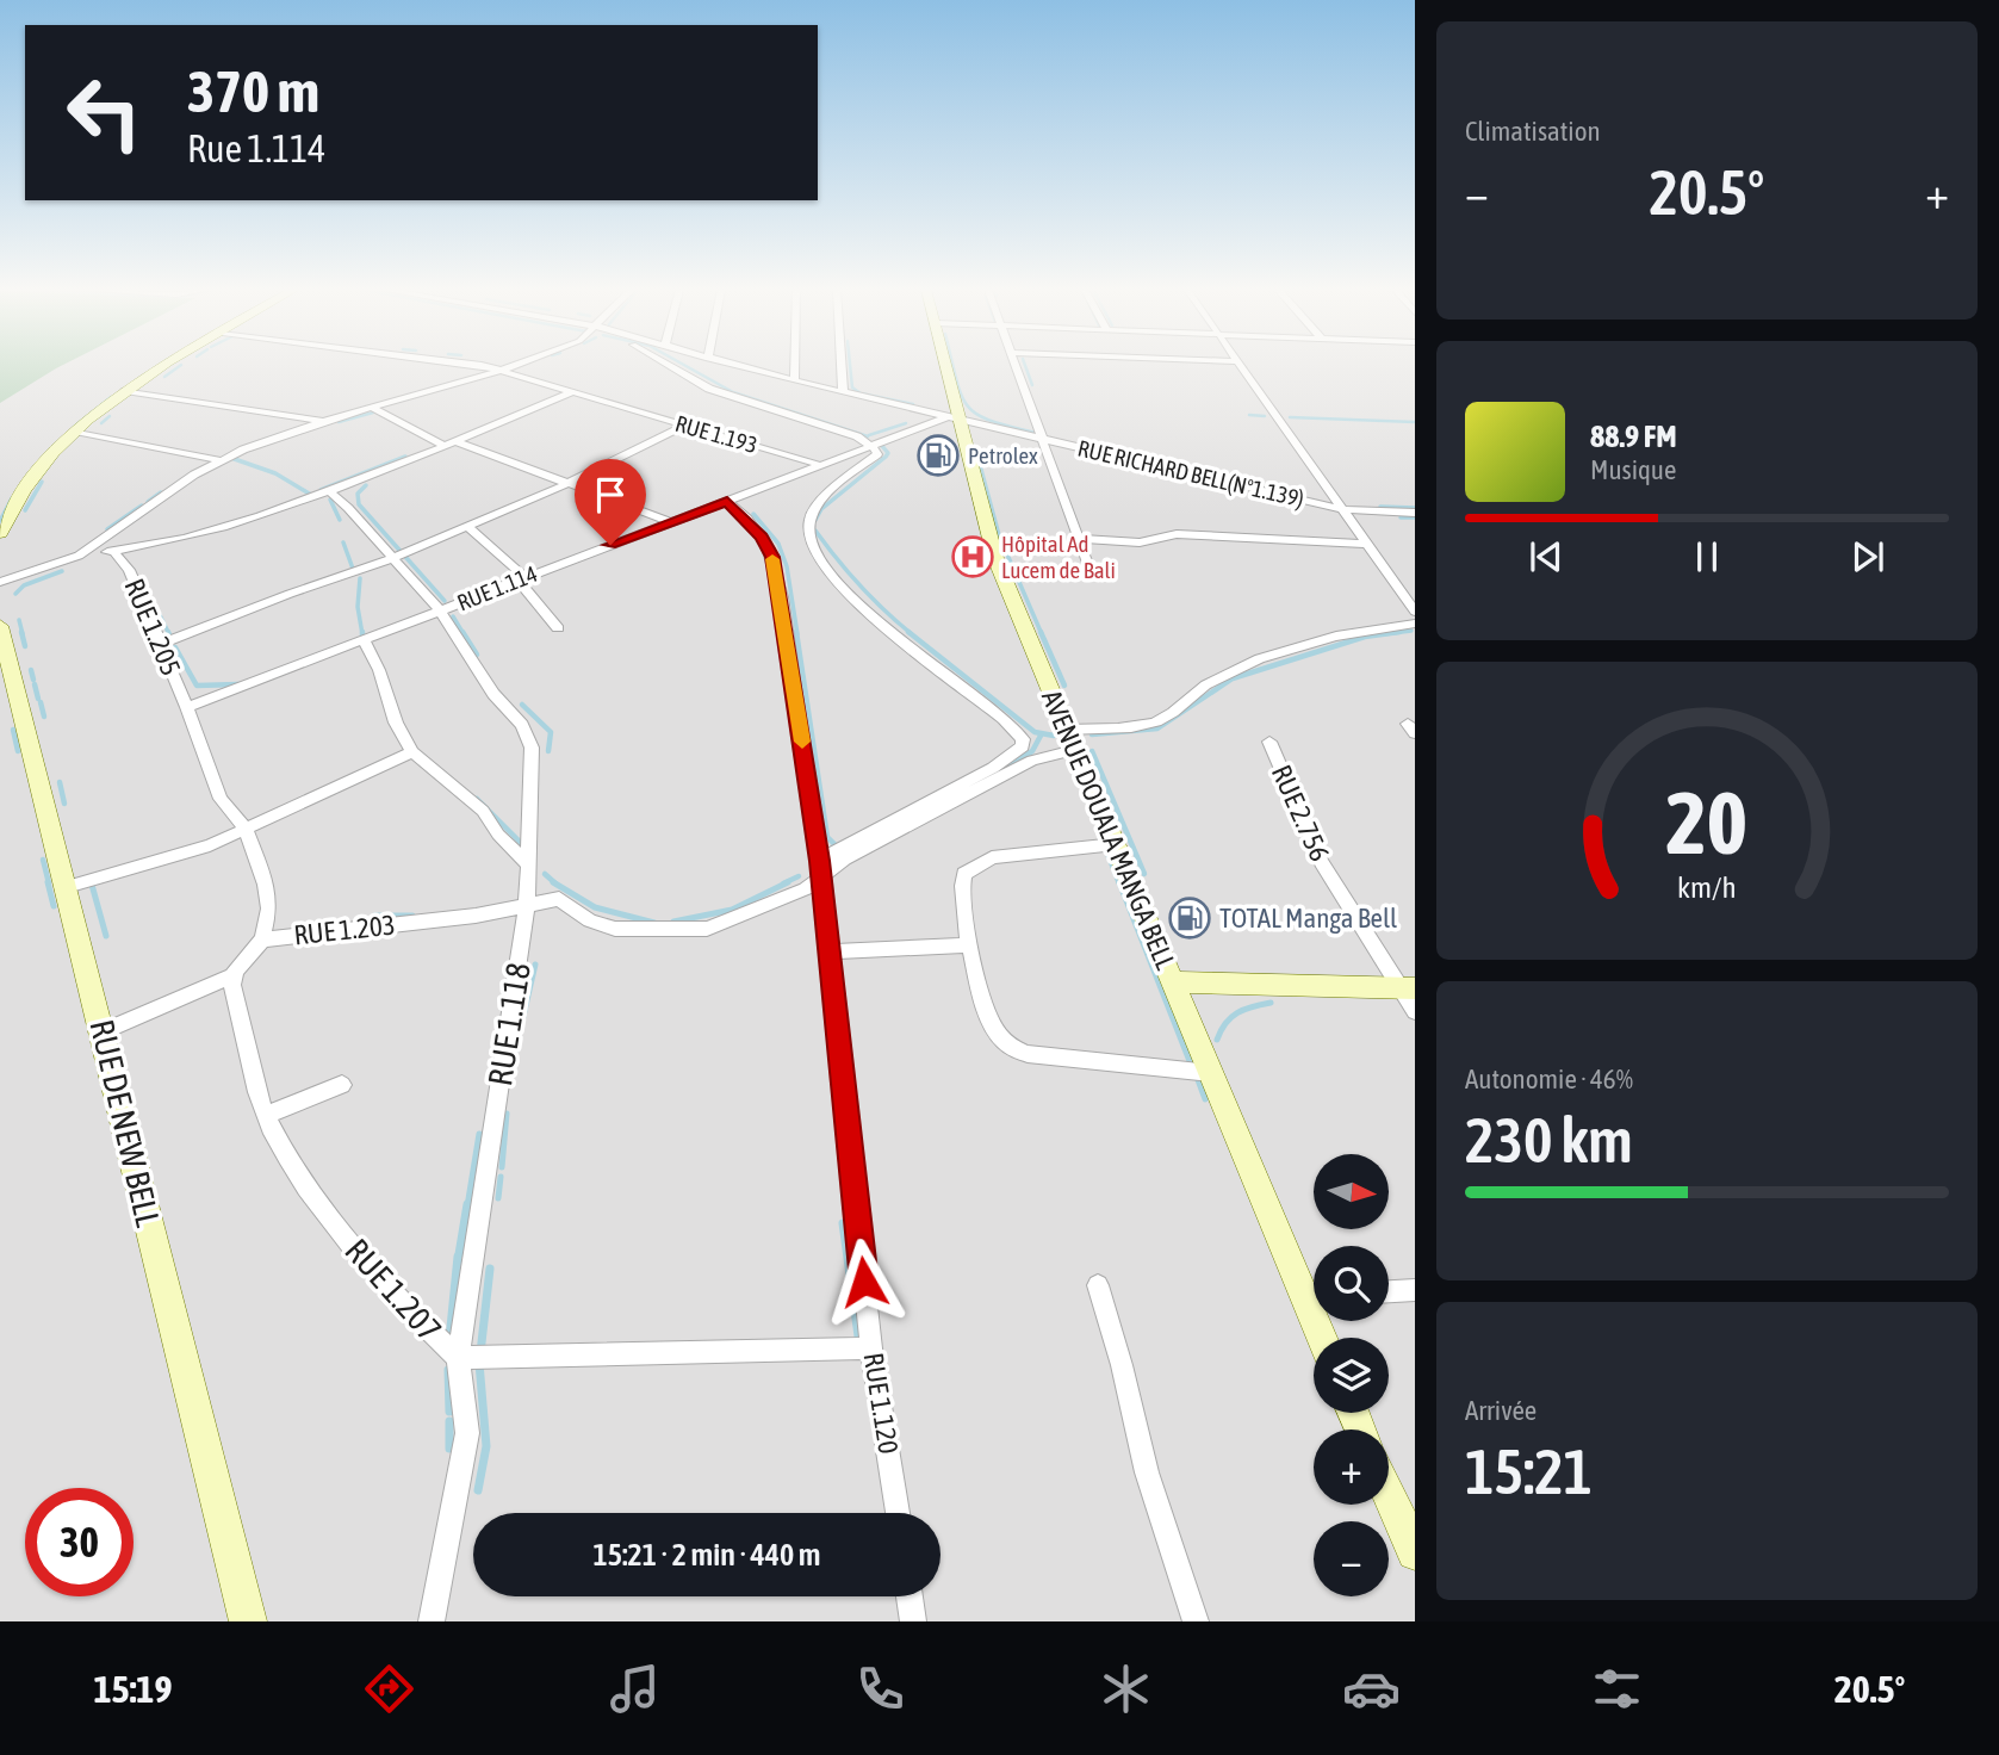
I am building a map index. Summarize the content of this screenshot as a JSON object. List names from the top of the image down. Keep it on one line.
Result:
{"streets":{"main road":["AVENUE DOUALA MANGA BELL","RUE DE NEW BELL"],"street":["RUE 1.193","RUE RICHARD BELL(N°1.139)","RUE 1.114","RUE 1.205","RUE 2.756","RUE 1.203","RUE 1.118","RUE 1.207","RUE 1.120"]},"crossings":[["RUE 1.193","RUE 1.114"],["RUE RICHARD BELL(N°1.139)","RUE 1.114"],["RUE RICHARD BELL(N°1.139)","AVENUE DOUALA MANGA BELL"],["RUE 1.114","RUE 1.205"],["RUE 1.114","AVENUE DOUALA MANGA BELL"],["RUE 1.114","RUE 1.203"],["RUE 1.114","RUE 1.118"],["RUE 1.114","RUE 1.120"],["RUE 1.205","RUE 1.203"],["RUE 1.203","RUE 1.118"],["RUE 1.203","RUE 1.120"],["RUE 1.118","RUE 1.207"],["RUE 1.207","RUE 1.120"]],"places":{"fuel station":["Petrolex","TOTAL Manga Bell"],"hospital":["Hôpital Ad Lucem de Bali"]},"north":"right","page":{"tile":["Climatisation",["Autonomie · 46%","230 km"],["Arrivée","15:21"]],"turn":["370 m","Rue 1.114"],"heat":["−","20.5°","+"],"song":["88.9 FM","Musique"],"map_buttons":["+","−"],"limit":"30","trip":"15:21 · 2 min · 440 m","tabs":["15:19","20.5°"],"gauge":["20","km/h"]}}
